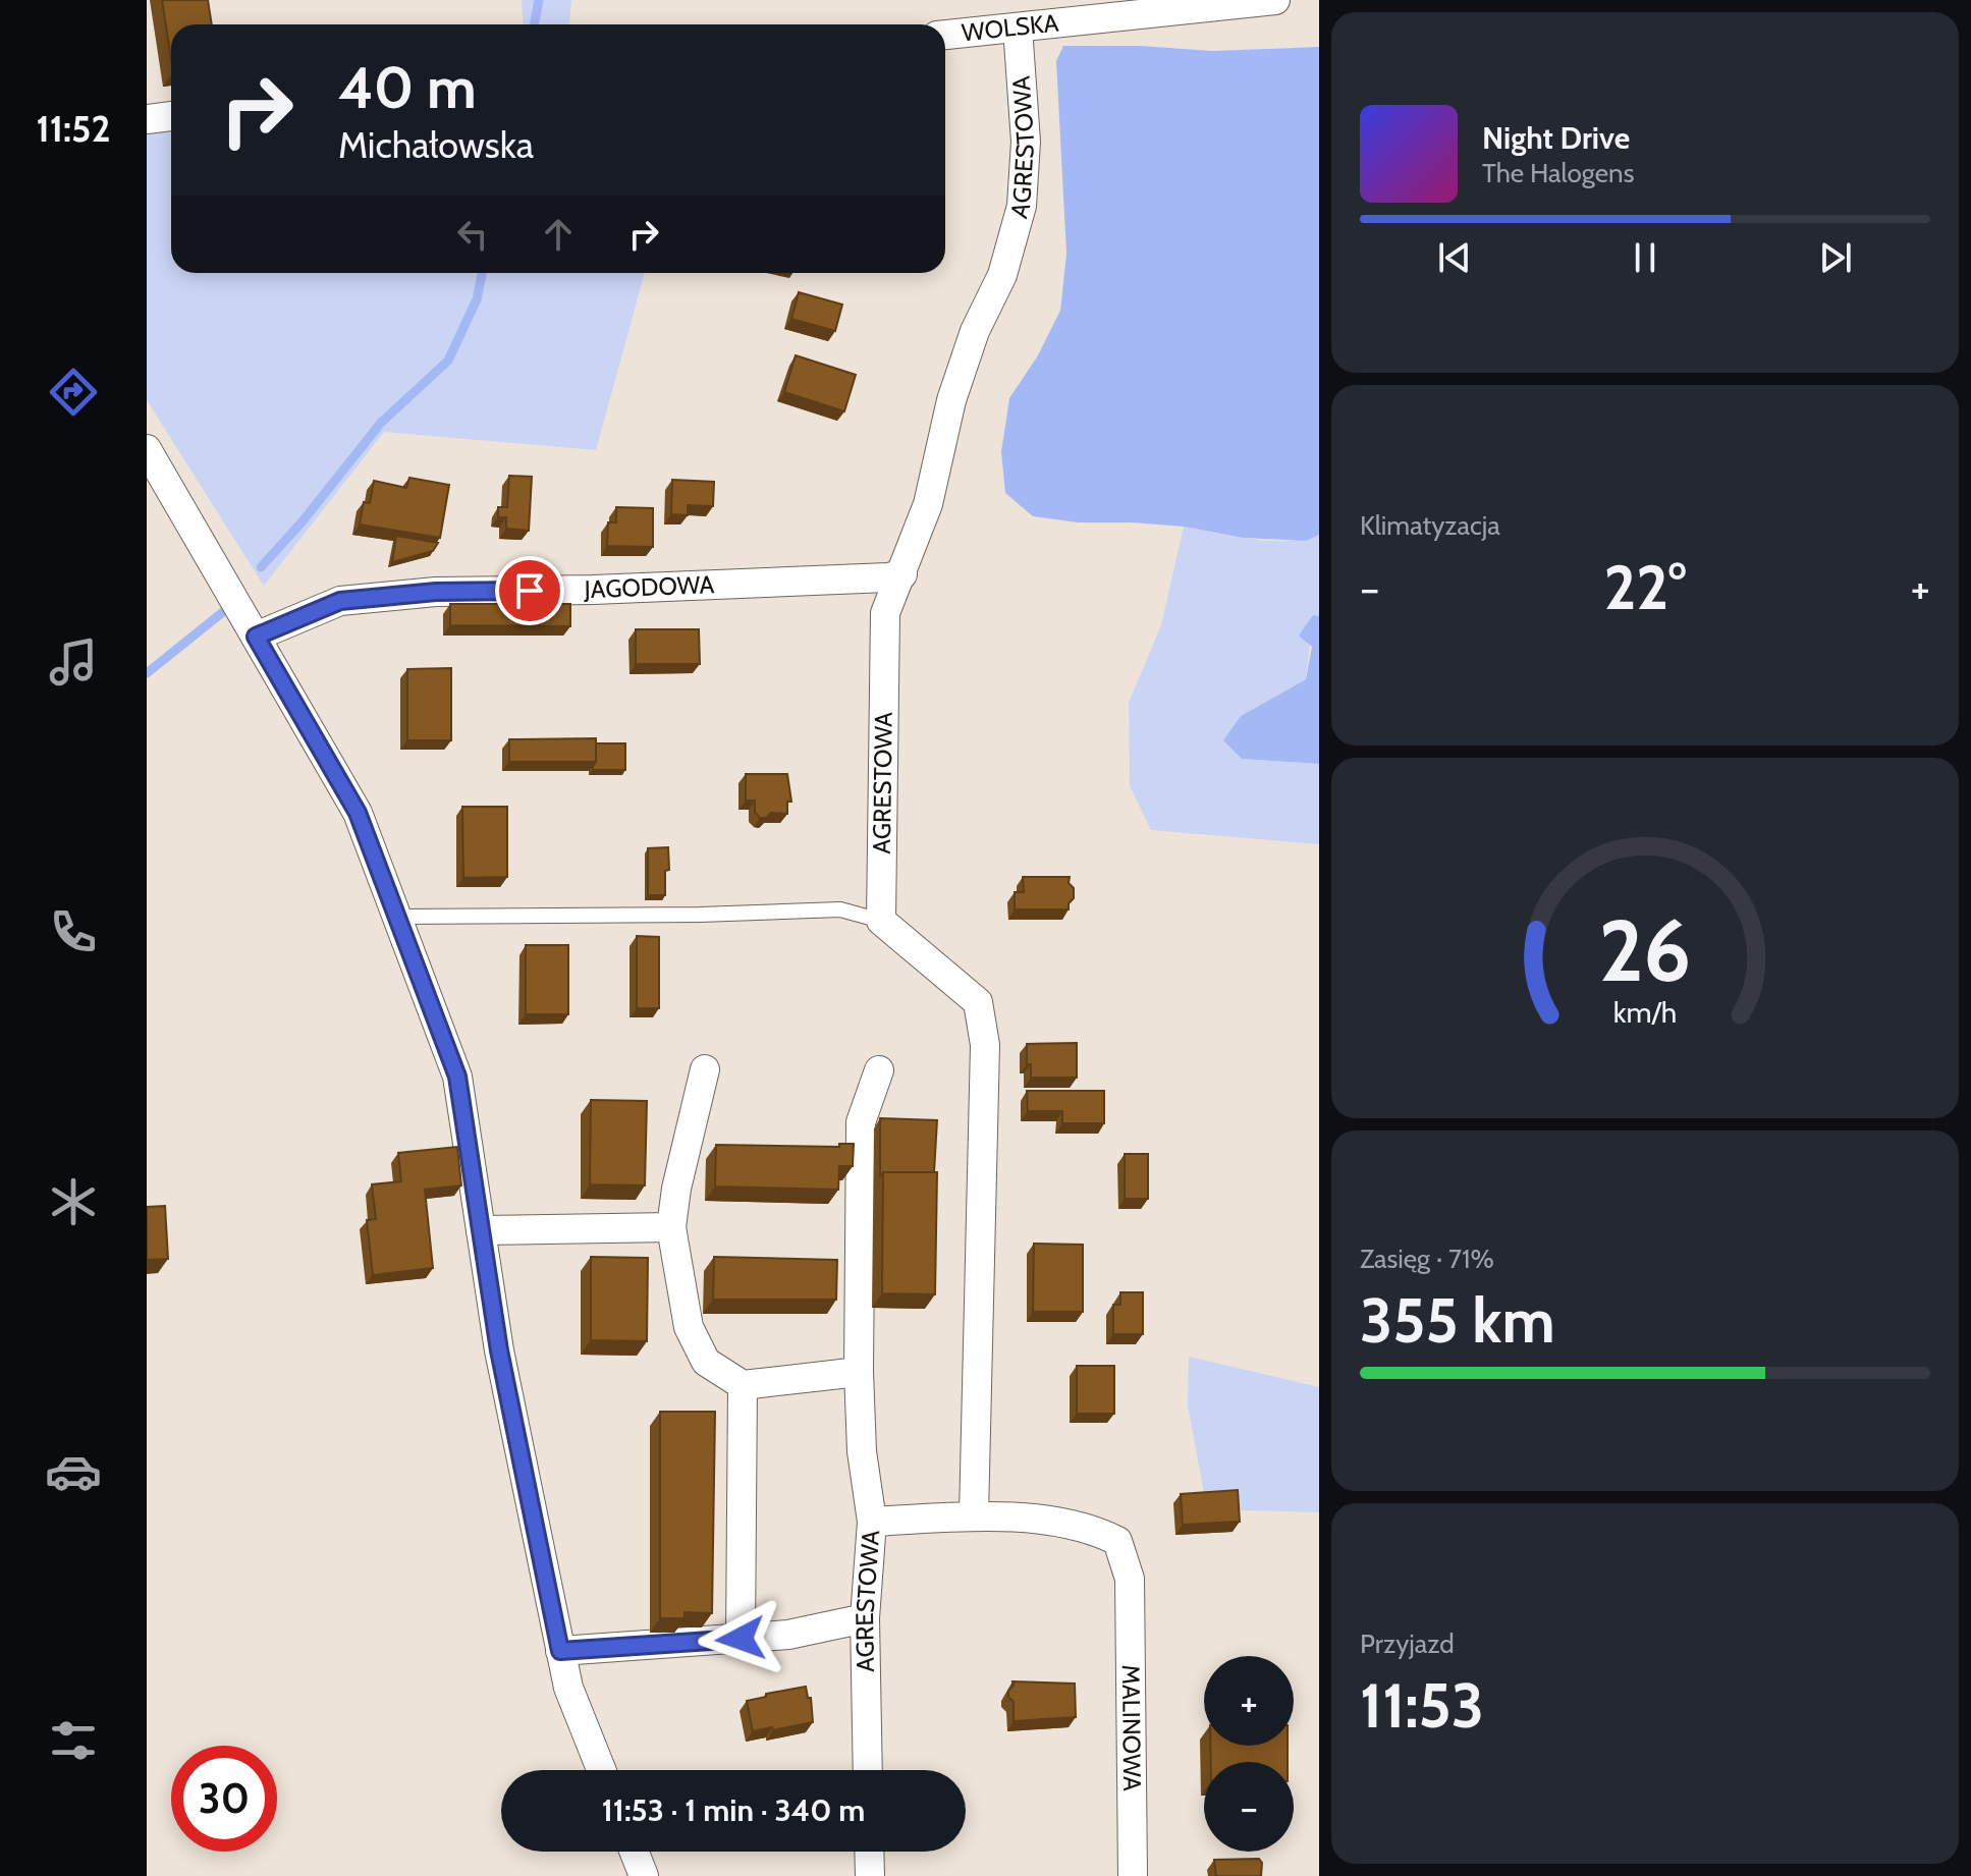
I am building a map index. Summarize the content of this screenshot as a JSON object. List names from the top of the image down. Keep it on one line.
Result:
{"streets":{"street":["WOLSKA","AGRESTOWA","JAGODOWA","MALINOWA"]},"crossings":[["WOLSKA","AGRESTOWA"],["AGRESTOWA","JAGODOWA"],["AGRESTOWA","MALINOWA"]],"page":{"tabs":"11:52","turn":["40 m","Michałowska"],"song":["Night Drive","The Halogens"],"tile":["Klimatyzacja",["Zasięg · 71%","355 km"],["Przyjazd","11:53"]],"heat":["−","22°","+"],"map_buttons":["+","−"],"limit":"30","trip":"11:53 · 1 min · 340 m","gauge":["26","km/h"]}}
